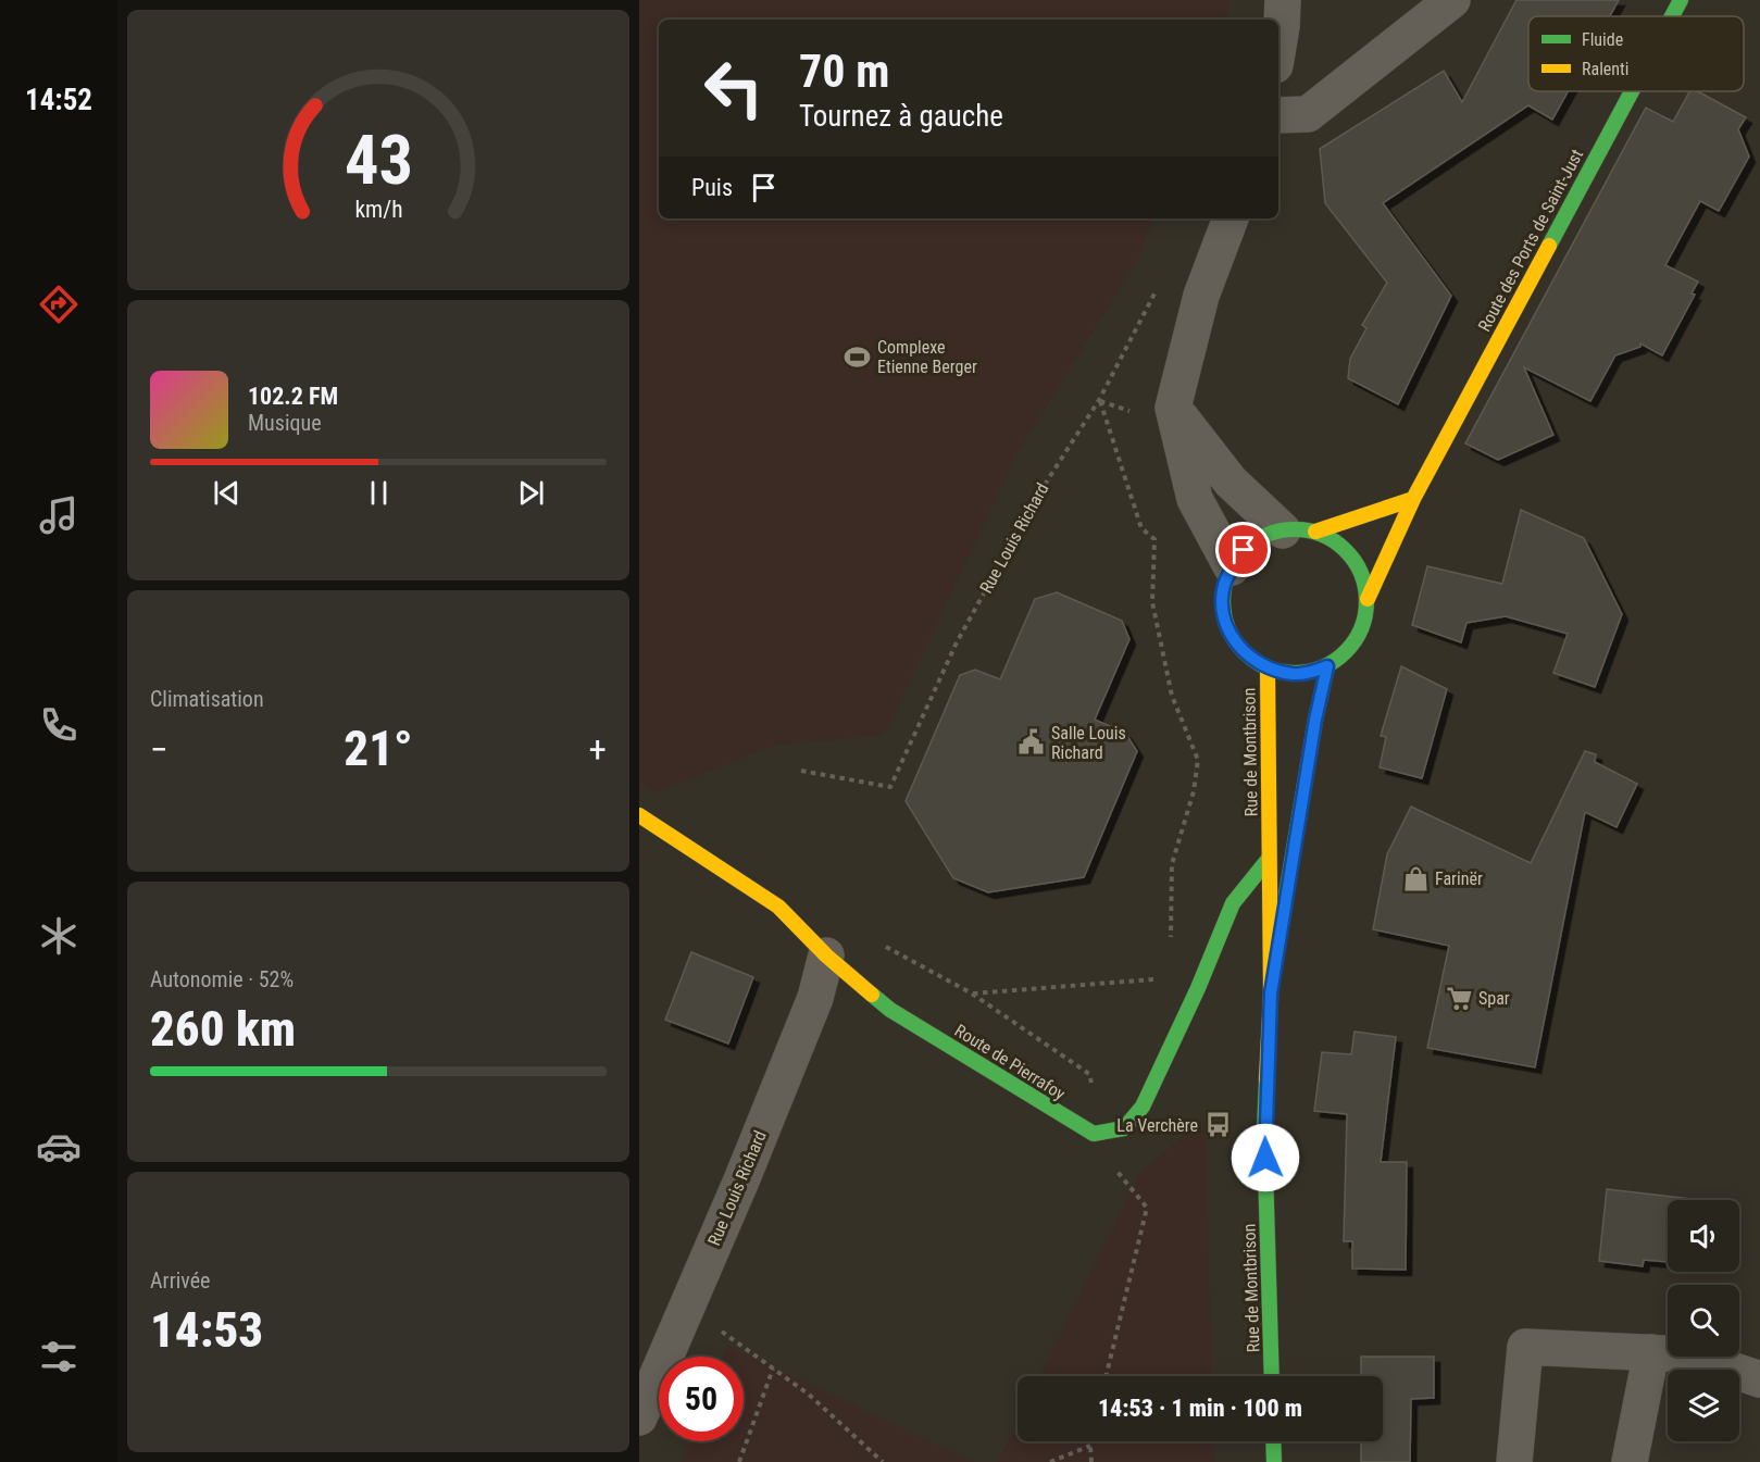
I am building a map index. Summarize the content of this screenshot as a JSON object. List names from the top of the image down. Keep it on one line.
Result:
{"streets":{"main road":["Route des Ports de Saint-Just","Rue de Montbrison","Route de Pierrafoy"],"street":["Rue Louis Richard"]},"crossings":[["Route des Ports de Saint-Just","Rue de Montbrison"],["Rue Louis Richard","Route de Pierrafoy"],["Rue de Montbrison","Route de Pierrafoy"]],"places":{"sports":["Complexe Etienne Berger"],"public building":["Salle Louis Richard"],"shop":["Farinër"],"supermarket":["Spar"],"bus stop":["La Verchère"]},"legend":["Fluide","Ralenti"],"page":{"tabs":"14:52","turn":["70 m","Tournez à gauche"],"then":"Puis","song":["102.2 FM","Musique"],"tile":["Climatisation",["Autonomie · 52%","260 km"],["Arrivée","14:53"]],"heat":["−","21°","+"],"limit":"50","trip":"14:53 · 1 min · 100 m","gauge":["43","km/h"]}}
